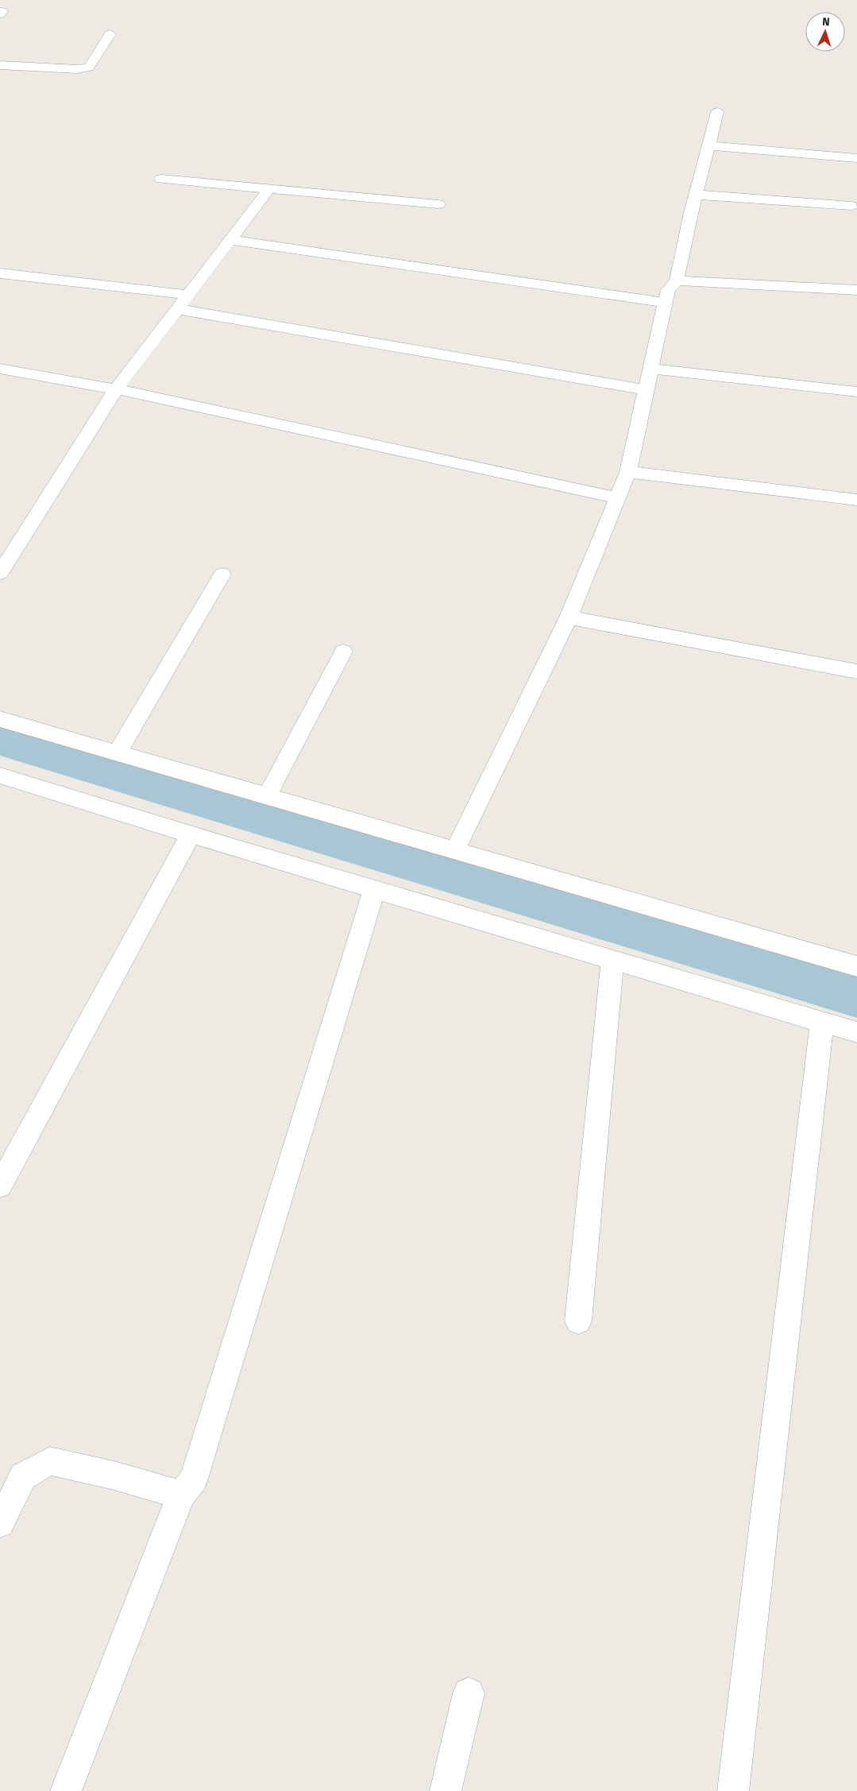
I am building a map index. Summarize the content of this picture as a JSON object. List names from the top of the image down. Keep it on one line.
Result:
{"north":"top"}
